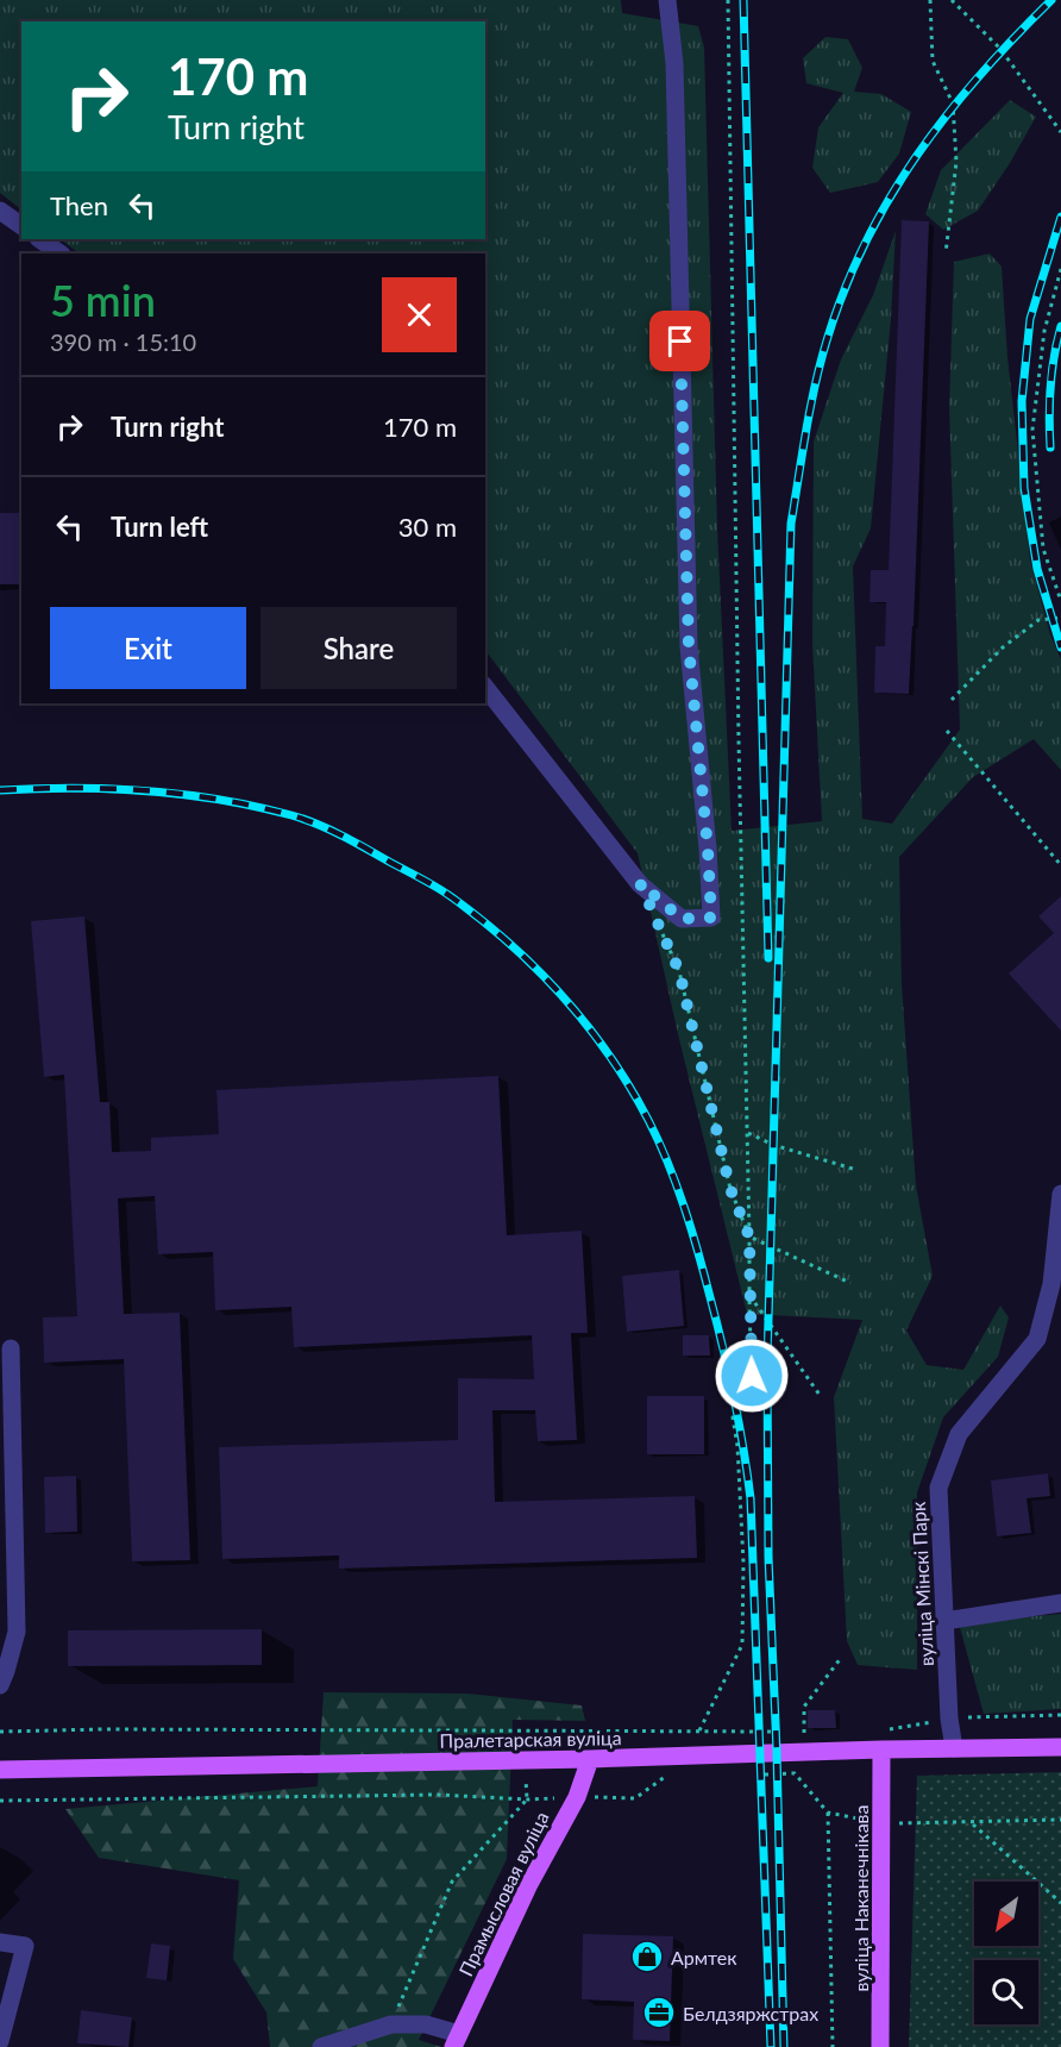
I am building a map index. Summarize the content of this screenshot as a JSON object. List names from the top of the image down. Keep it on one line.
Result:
{"streets":{"main road":["Пралетарская вуліца","Прамысловая вуліца","вуліца Наканечнікава"],"street":["вуліца Мінскі Парк"]},"crossings":[["вуліца Мінскі Парк","Пралетарская вуліца"],["Пралетарская вуліца","Прамысловая вуліца"],["Пралетарская вуліца","вуліца Наканечнікава"]],"places":{"shop":["Армтек"],"office":["Белдзяржстрах"]},"north":"bottom left","page":{"turn":["170 m","Turn right"],"then":"Then","heading":["5 min","390 m · 15:10"],"list":[{"name":"Turn right","value":"170 m"},{"name":"Turn left","value":"30 m"}],"buttons":["Exit","Share"]}}
